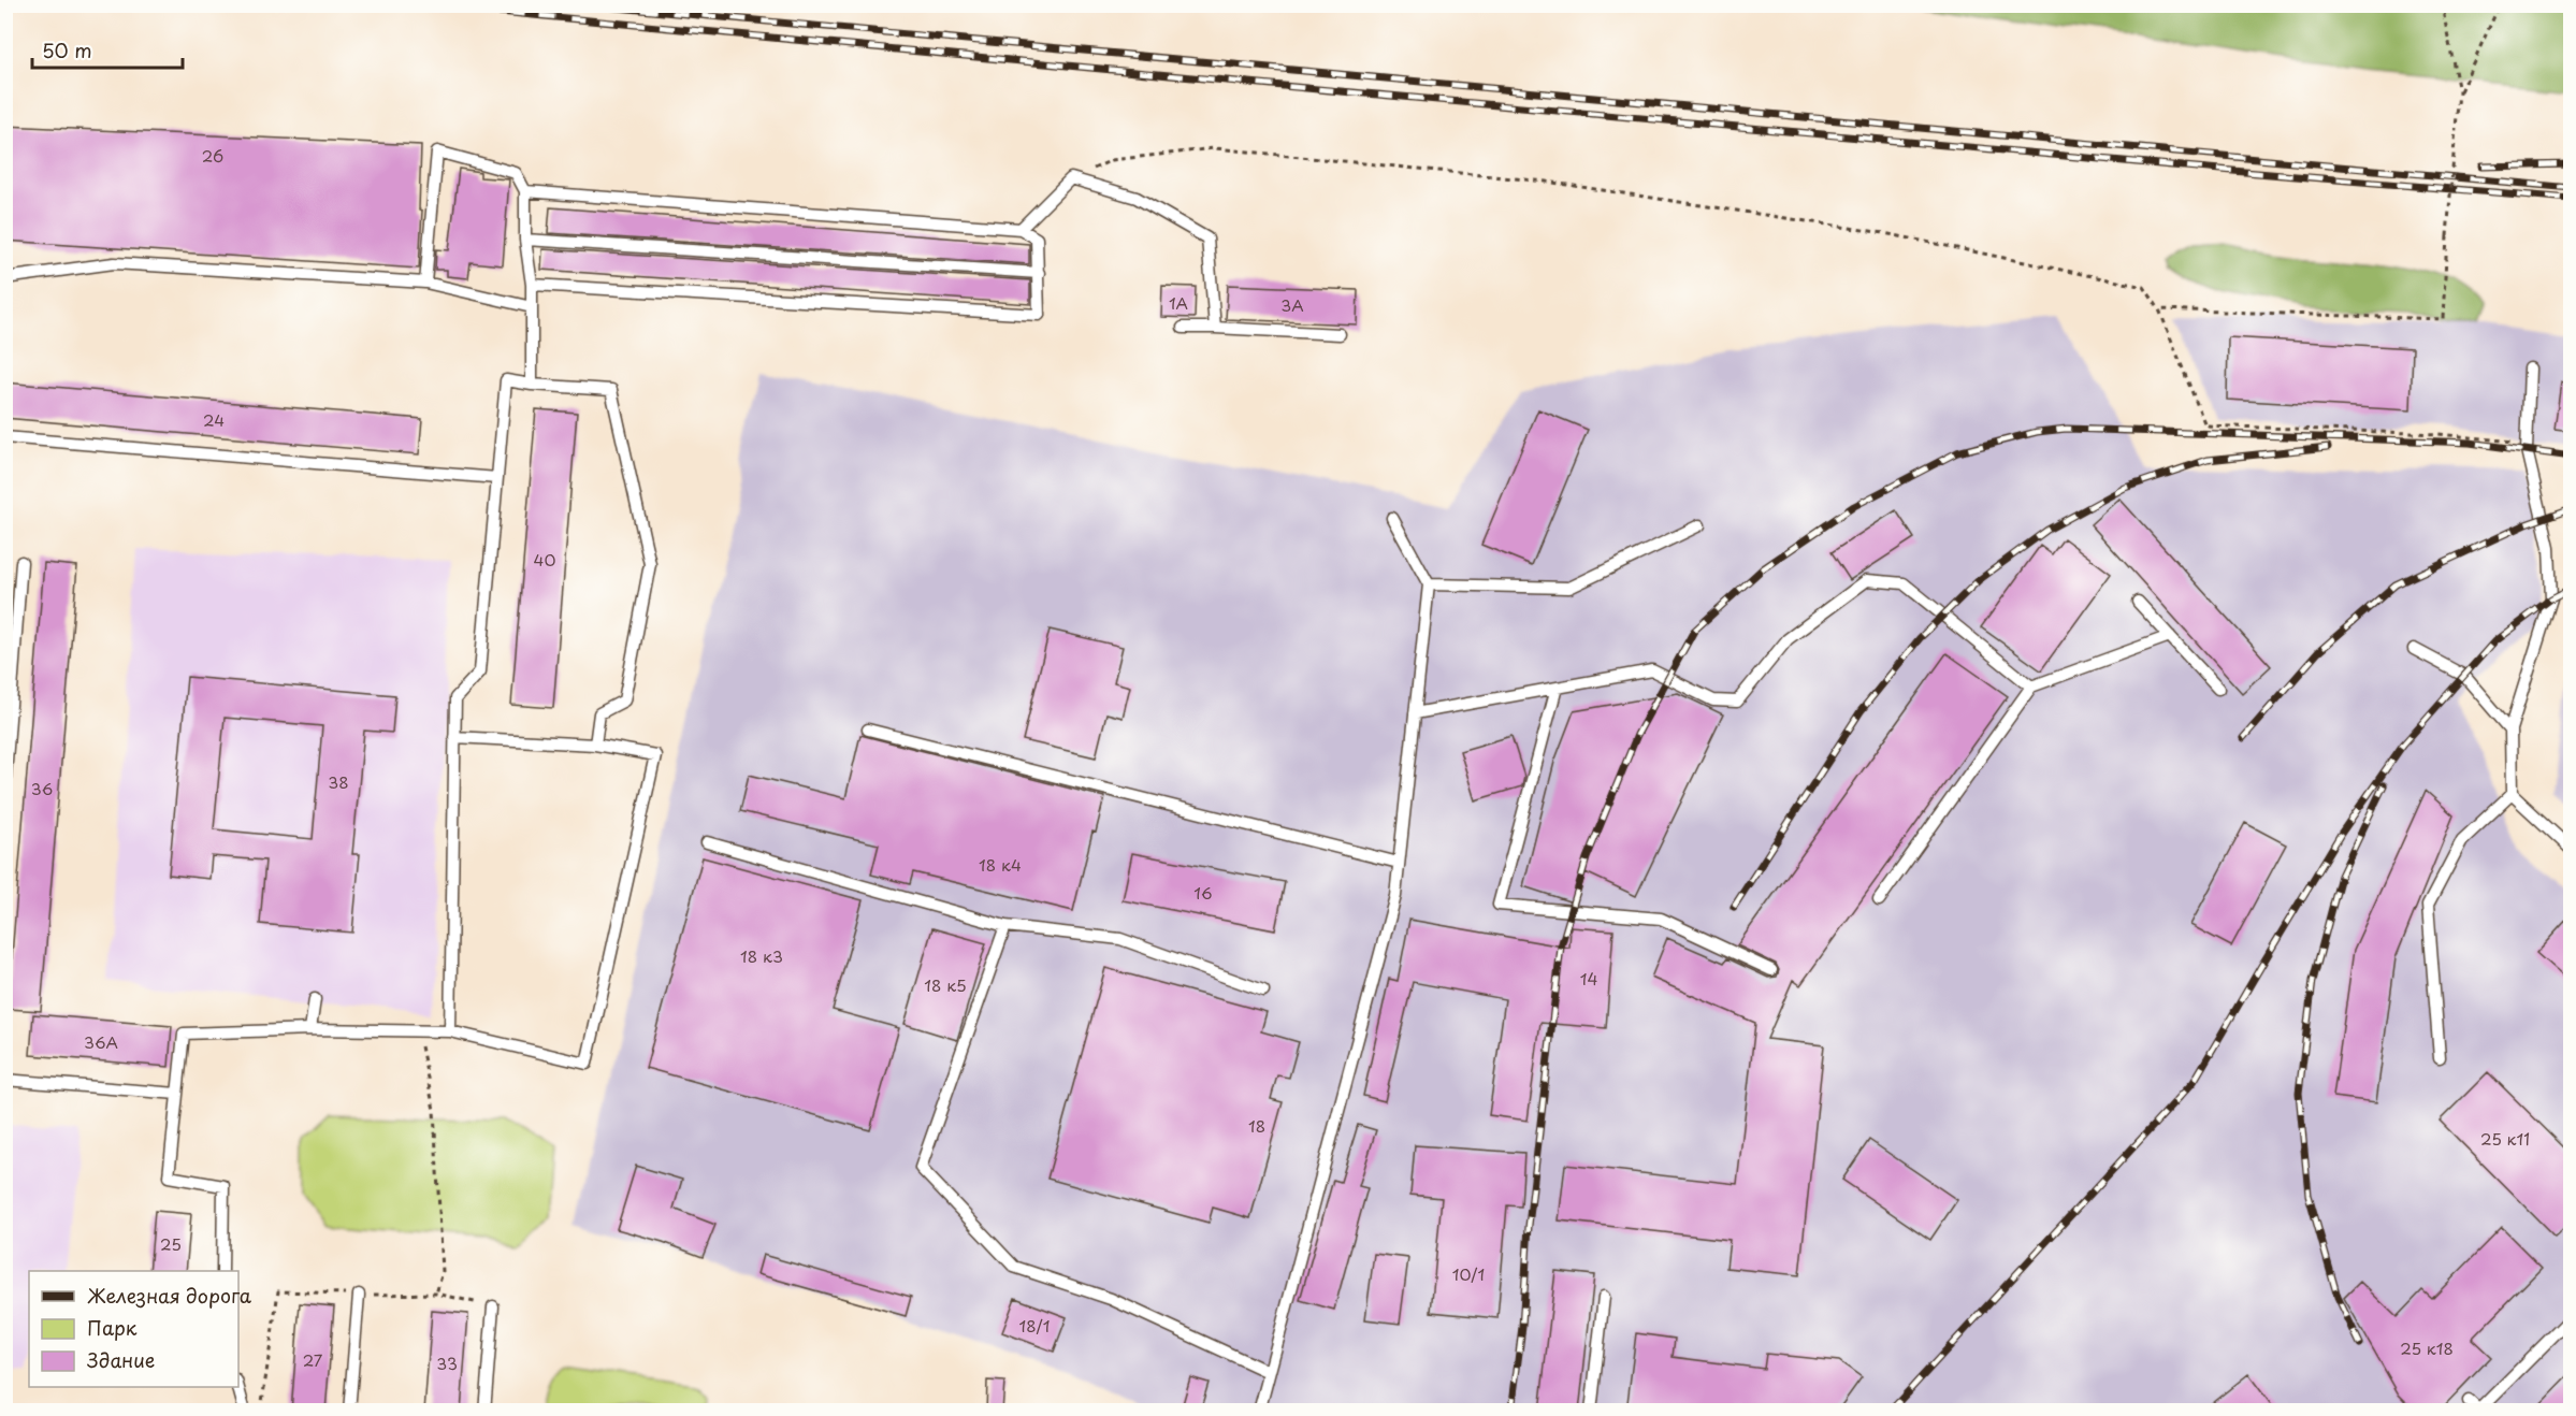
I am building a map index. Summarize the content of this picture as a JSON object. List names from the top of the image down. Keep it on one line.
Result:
{"house_numbers":["26","1А","3А","24","40","38","36","18 к4","16","18 к3","14","18 к5","36А","18","25 к11","25","10/1","18/1","25 к18","27","33"],"legend":["Железная дорога","Парк","Здание"],"scale_bar":"50 m"}
